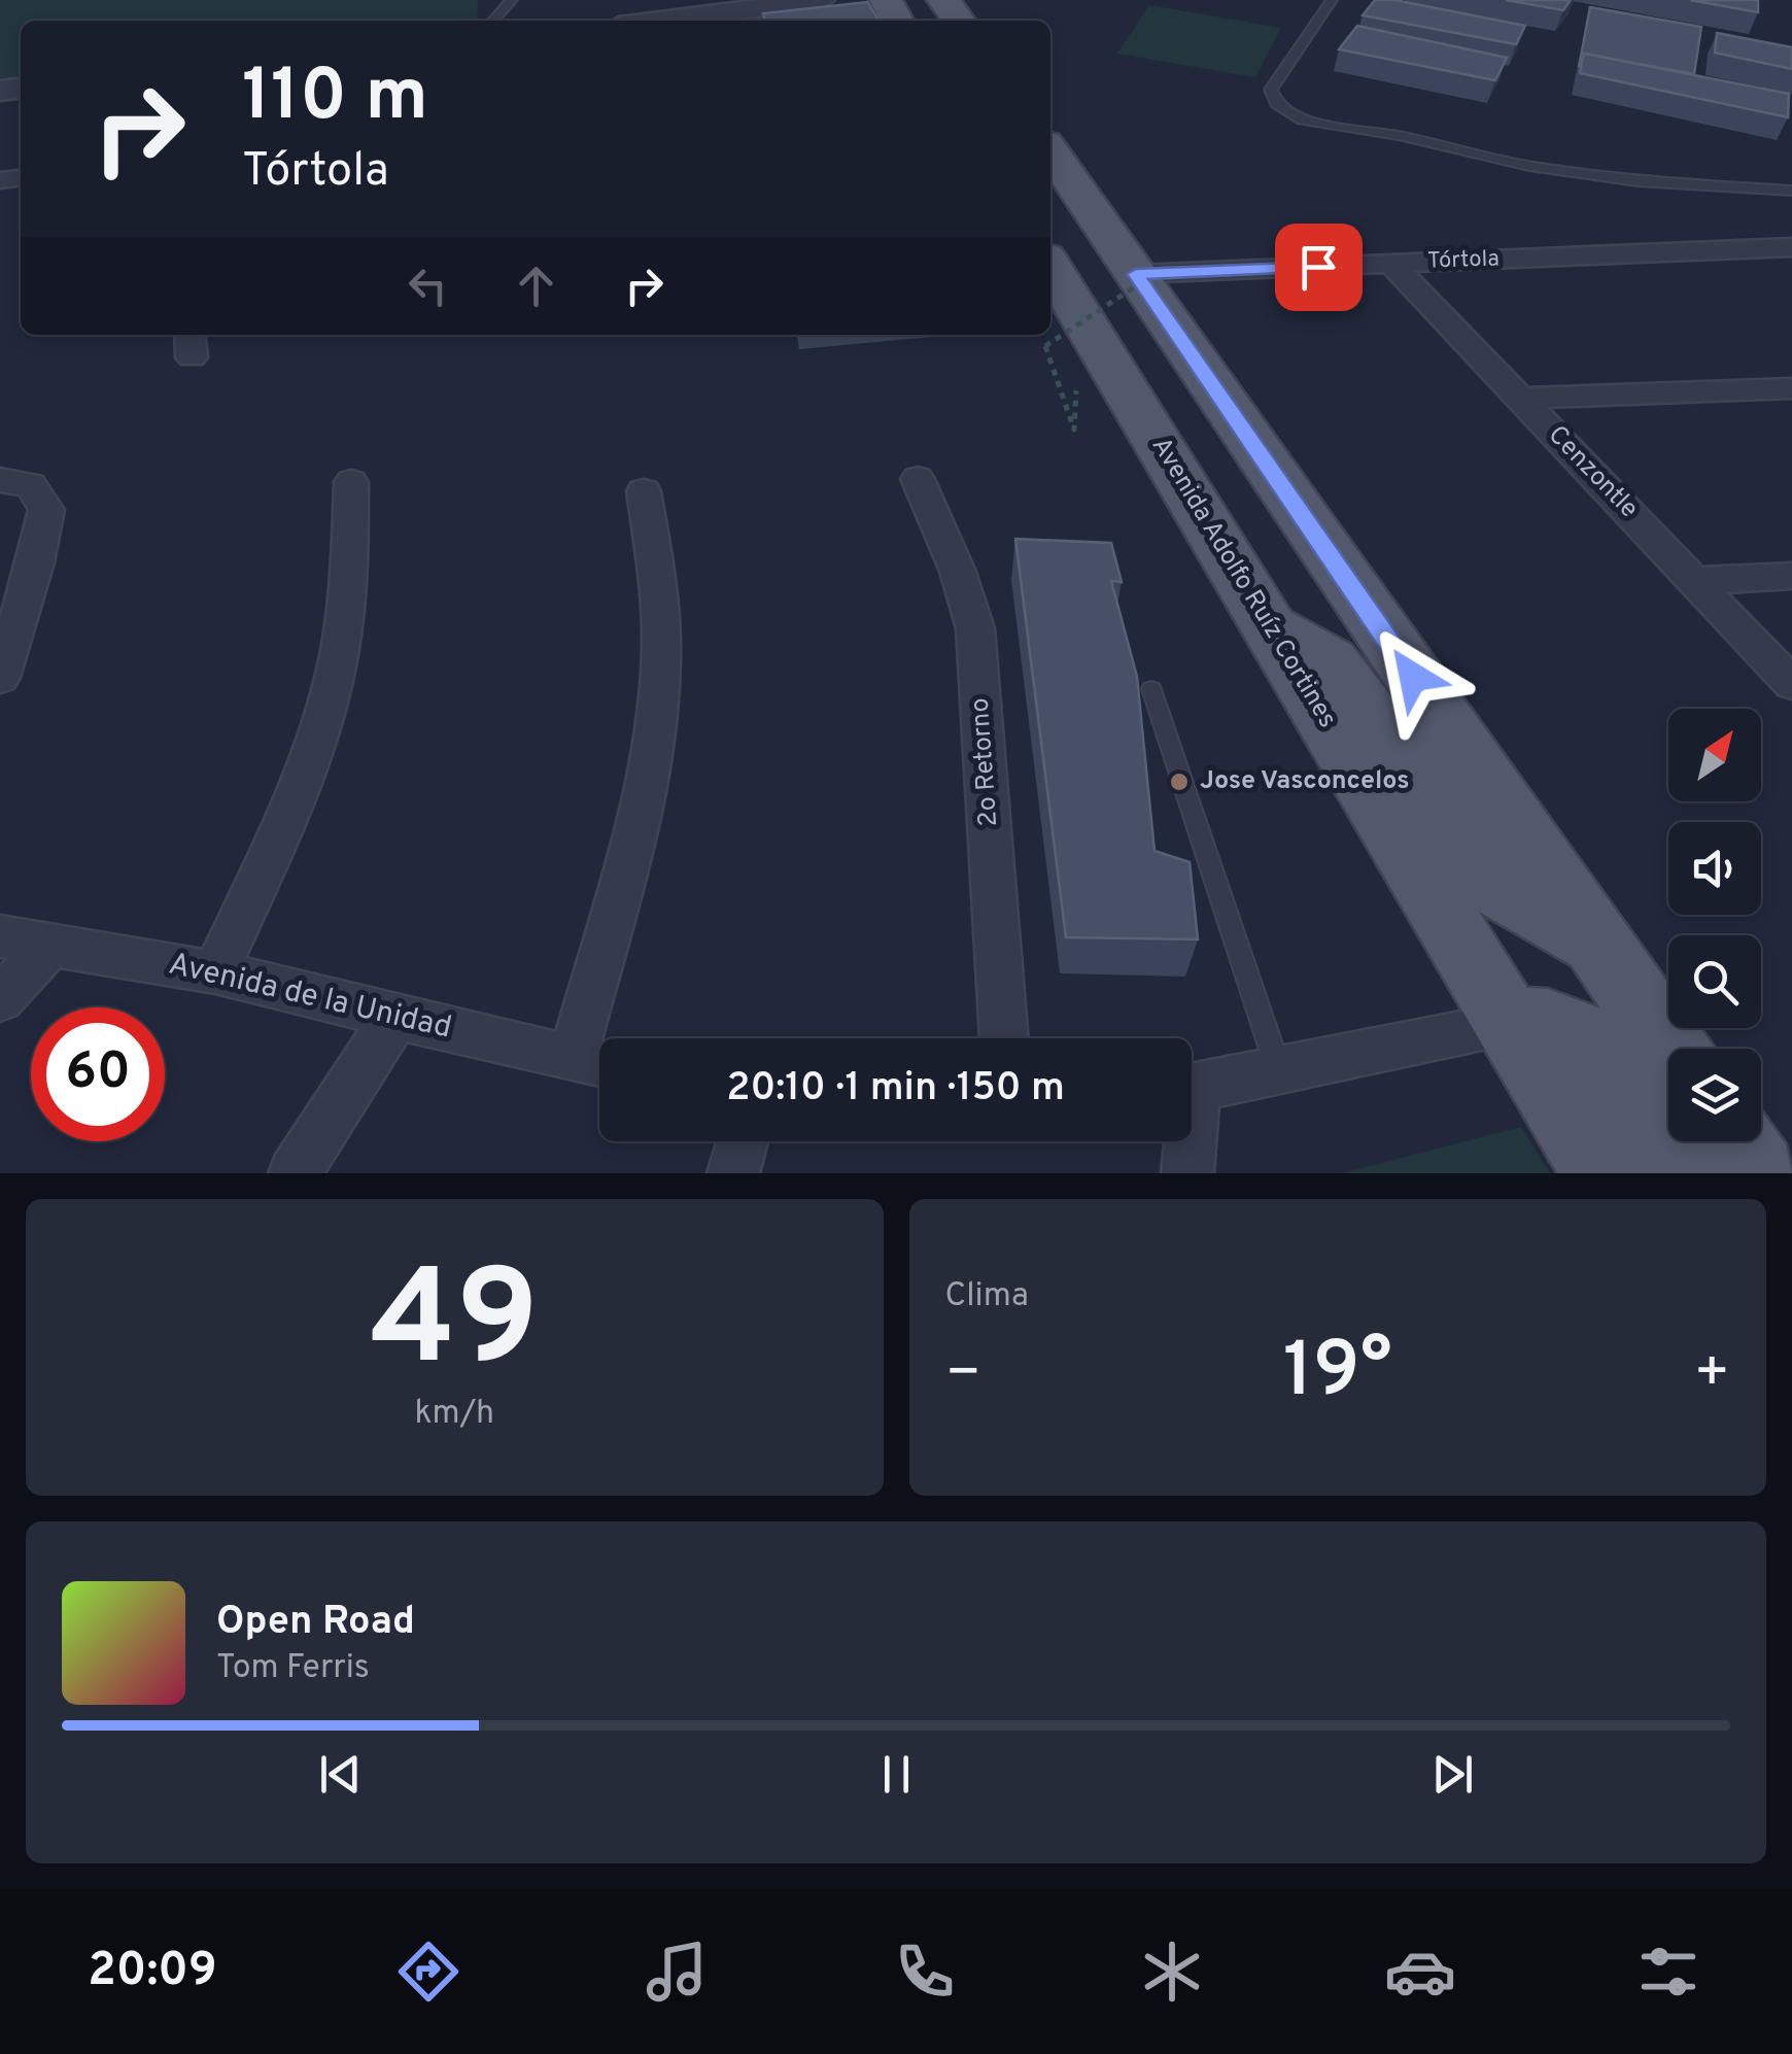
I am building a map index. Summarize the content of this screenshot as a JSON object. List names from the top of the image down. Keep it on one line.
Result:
{"streets":{"main road":["Avenida Adolfo Ruíz Cortines"],"street":["Tórtola","Cenzontle","2o Retorno","Avenida de la Unidad"]},"crossings":[["Tórtola","Cenzontle"]],"places":["Jose Vasconcelos"],"north":"top right","page":{"turn":["110 m","Tórtola"],"limit":"60","trip":"20:10 · 1 min · 150 m","tile":[["49","km/h"],"Clima"],"heat":["−","19°","+"],"song":["Open Road","Tom Ferris"],"tabs":"20:09"}}
